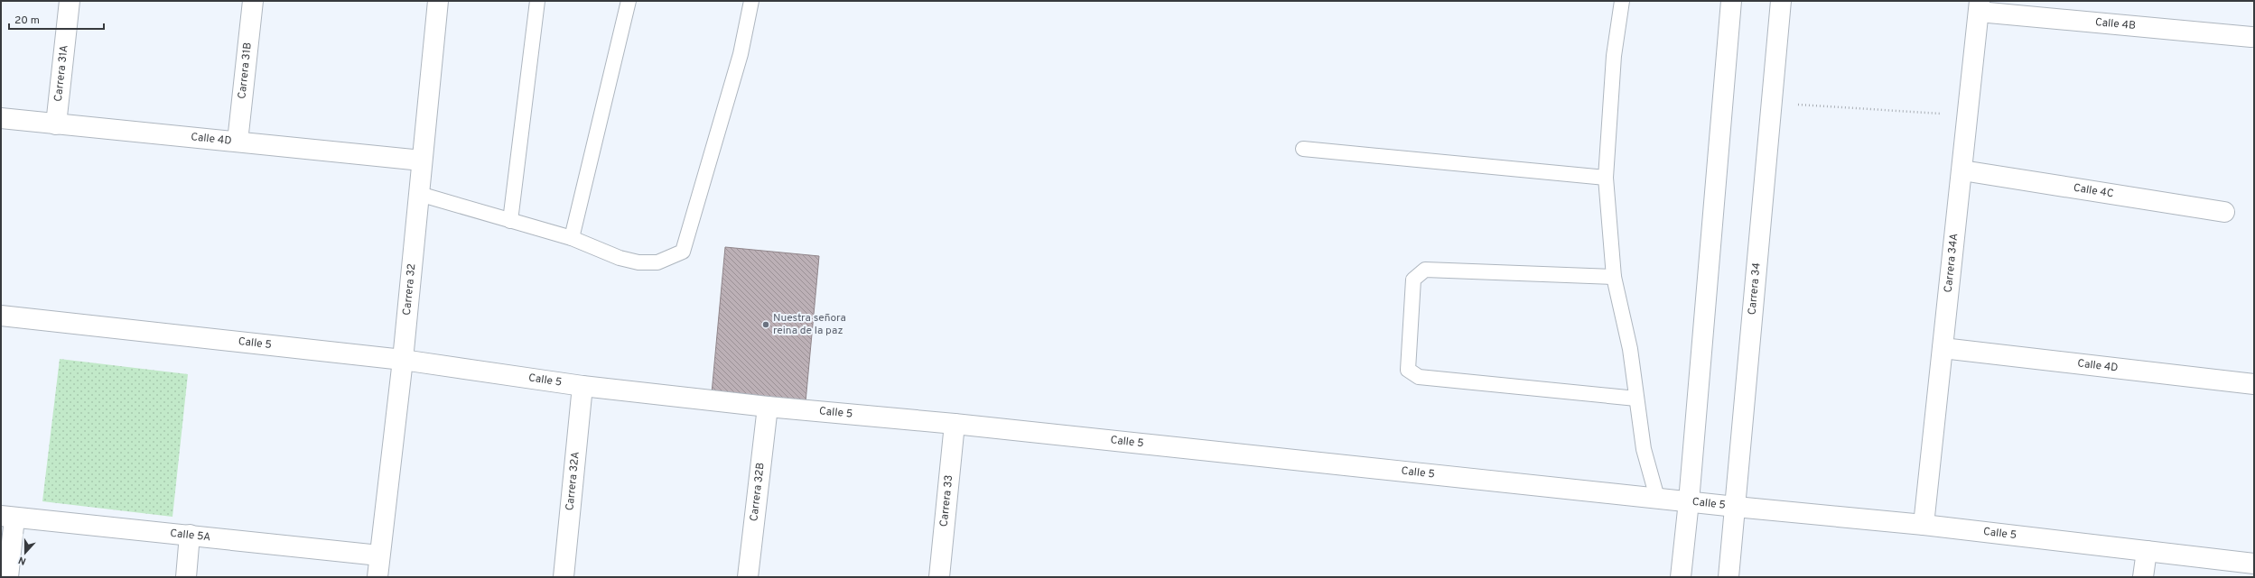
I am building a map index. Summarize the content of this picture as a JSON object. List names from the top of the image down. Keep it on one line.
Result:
{"streets":{"street":["Calle 4B","Carrera 31B","Carrera 31A","Calle 4D","Calle 4C","Carrera 34A","Carrera 34","Carrera 32","Calle 5","Carrera 32A","Carrera 32B","Carrera 33","Calle 5A"]},"crossings":[["Calle 4B","Carrera 34A"],["Carrera 31B","Calle 4D"],["Carrera 31A","Calle 4D"],["Calle 4D","Carrera 34A"],["Calle 4D","Carrera 32"],["Calle 4C","Carrera 34A"],["Carrera 34A","Calle 5"],["Carrera 34","Calle 5"],["Carrera 32","Calle 5"],["Carrera 32","Calle 5A"],["Calle 5","Carrera 32A"],["Calle 5","Carrera 32B"],["Calle 5","Carrera 33"]],"places":["Nuestra señora reina de la paz"],"scale_bar":"20 m","north":"bottom"}
